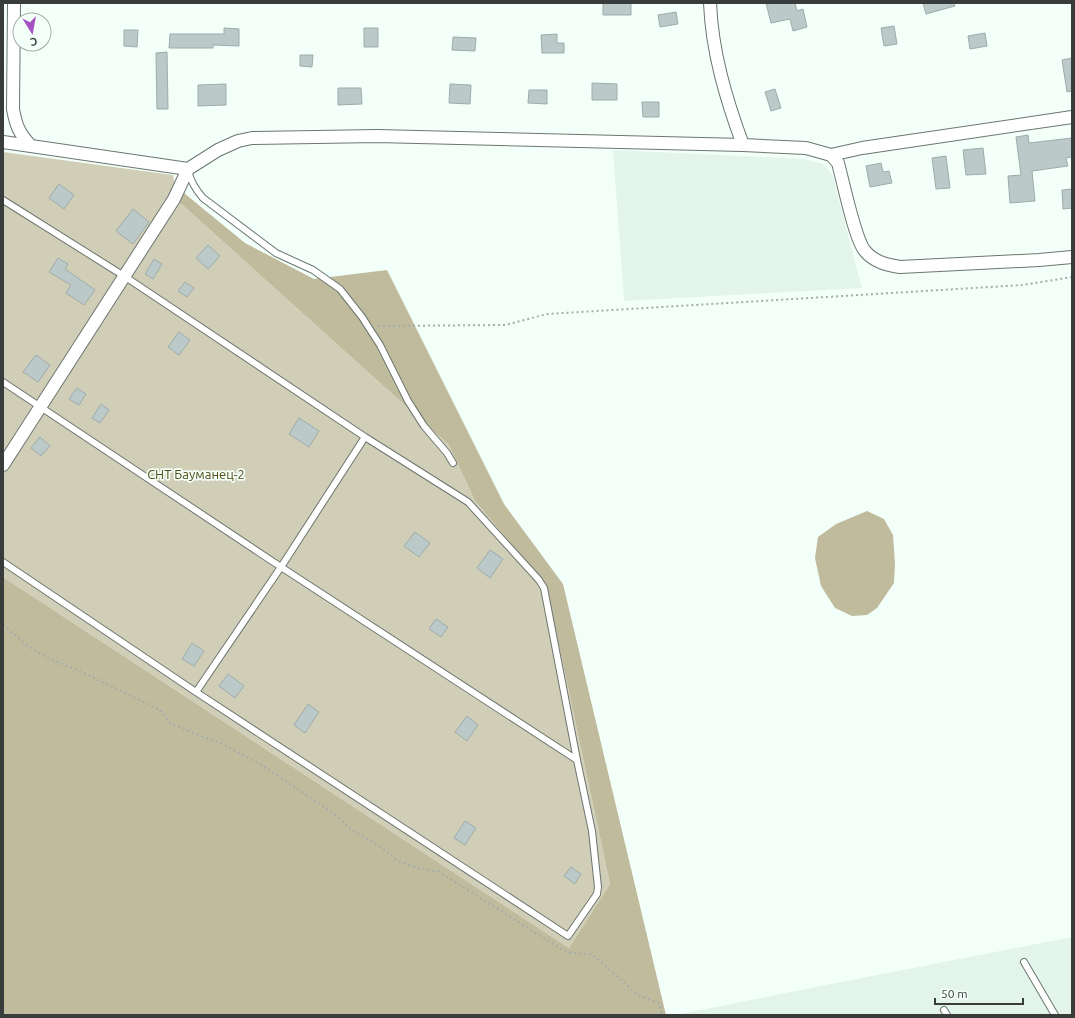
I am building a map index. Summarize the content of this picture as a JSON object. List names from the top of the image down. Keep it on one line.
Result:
{"parks":["СНТ Бауманец-2"],"scale_bar":"50 m","north":"bottom"}
